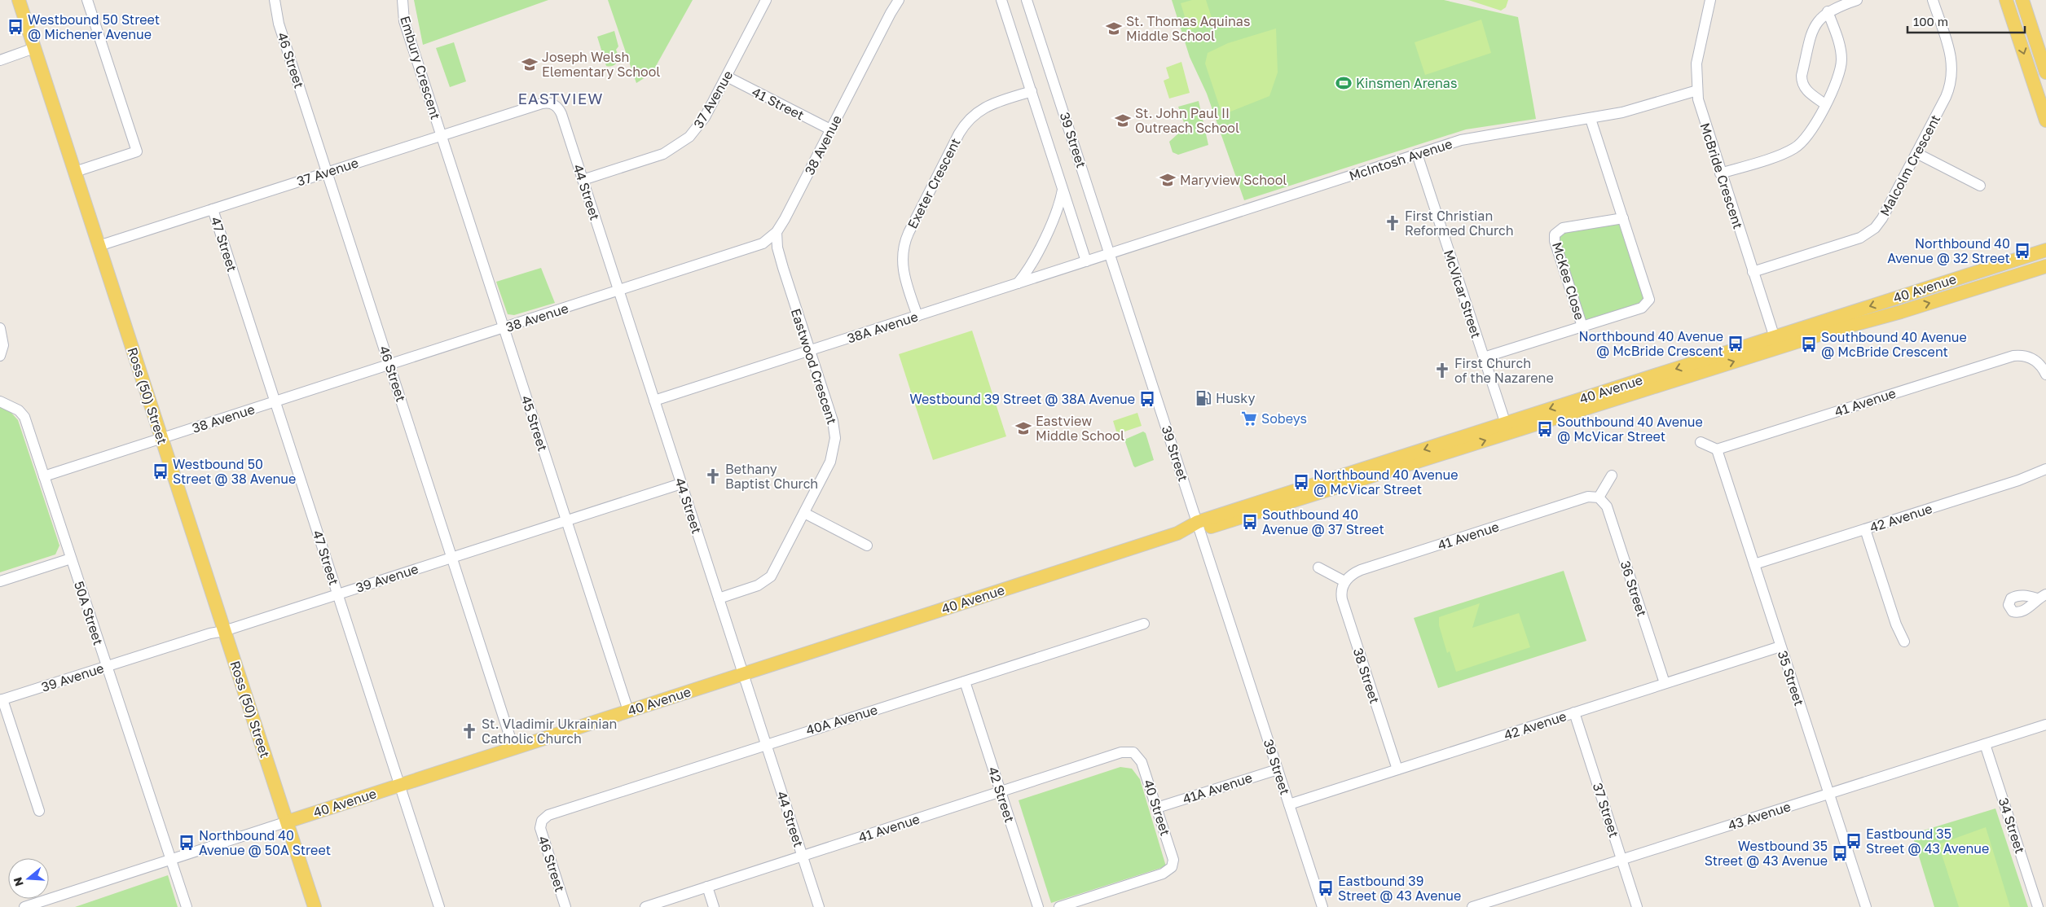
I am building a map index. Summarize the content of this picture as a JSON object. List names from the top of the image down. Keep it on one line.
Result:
{"streets":{"main road":["40 Avenue","Ross (50) Street"],"street":["46 Street","Embury Crescent","37 Avenue","41 Street","39 Street","38 Avenue","McIntosh Avenue","Malcolm Crescent","McBride Crescent","Exeter Crescent","44 Street","47 Street","McKee Close","McVicar Street","38A Avenue","Eastwood Crescent","41 Avenue","45 Street","42 Avenue","39 Avenue","36 Street","50A Street","38 Street","35 Street","40A Avenue","41A Avenue","42 Street","40 Street","37 Street","43 Avenue","34 Street"]},"crossings":[["46 Street","37 Avenue"],["46 Street","38 Avenue"],["46 Street","40 Avenue"],["46 Street","39 Avenue"],["46 Street","40A Avenue"],["Embury Crescent","37 Avenue"],["Embury Crescent","45 Street"],["37 Avenue","41 Street"],["37 Avenue","44 Street"],["37 Avenue","47 Street"],["37 Avenue","Ross (50) Street"],["37 Avenue","45 Street"],["41 Street","38 Avenue"],["39 Street","McIntosh Avenue"],["39 Street","Exeter Crescent"],["39 Street","40 Avenue"],["39 Street","38A Avenue"],["39 Street","42 Avenue"],["39 Street","41A Avenue"],["38 Avenue","44 Street"],["38 Avenue","47 Street"],["38 Avenue","Eastwood Crescent"],["38 Avenue","Ross (50) Street"],["38 Avenue","45 Street"],["38 Avenue","50A Street"],["McIntosh Avenue","McBride Crescent"],["McIntosh Avenue","McKee Close"],["McIntosh Avenue","McVicar Street"],["McIntosh Avenue","38A Avenue"],["Malcolm Crescent","McBride Crescent"],["McBride Crescent","40 Avenue"],["Exeter Crescent","38A Avenue"],["44 Street","40 Avenue"],["44 Street","38A Avenue"],["44 Street","Eastwood Crescent"],["44 Street","41 Avenue"],["44 Street","39 Avenue"],["44 Street","40A Avenue"],["47 Street","40 Avenue"],["47 Street","39 Avenue"],["McKee Close","McVicar Street"],["40 Avenue","McVicar Street"],["40 Avenue","Ross (50) Street"],["40 Avenue","45 Street"],["40 Avenue","50A Street"],["38A Avenue","Eastwood Crescent"],["Ross (50) Street","39 Avenue"],["41 Avenue","36 Street"],["41 Avenue","38 Street"],["41 Avenue","35 Street"],["41 Avenue","42 Street"],["41 Avenue","40 Street"],["45 Street","39 Avenue"],["42 Avenue","36 Street"],["42 Avenue","38 Street"],["42 Avenue","35 Street"],["42 Avenue","37 Street"],["39 Avenue","50A Street"],["35 Street","43 Avenue"],["40A Avenue","42 Street"],["41A Avenue","40 Street"],["37 Street","43 Avenue"],["43 Avenue","34 Street"]],"districts":["EASTVIEW"],"places":{"bus stop":["Westbound 50 Street @ Michener Avenue","Northbound 40 Avenue @ 32 Street","Northbound 40 Avenue @ McBride Crescent","Southbound 40 Avenue @ McBride Crescent","Westbound 39 Street @ 38A Avenue","Southbound 40 Avenue @ McVicar Street","Westbound 50 Street @ 38 Avenue","Northbound 40 Avenue @ McVicar Street","Southbound 40 Avenue @ 37 Street","Eastbound 35 Street @ 43 Avenue","Northbound 40 Avenue @ 50A Street","Westbound 35 Street @ 43 Avenue","Eastbound 39 Street @ 43 Avenue"],"school or university":["St. Thomas Aquinas Middle School","Joseph Welsh Elementary School","St. John Paul II Outreach School","Maryview School","Eastview Middle School"],"sports":["Kinsmen Arenas"],"church":["First Christian Reformed Church","First Church of the Nazarene","Bethany Baptist Church","St. Vladimir Ukrainian Catholic Church"],"fuel station":["Husky"],"supermarket":["Sobeys"]},"scale_bar":"100 m","north":"left"}
